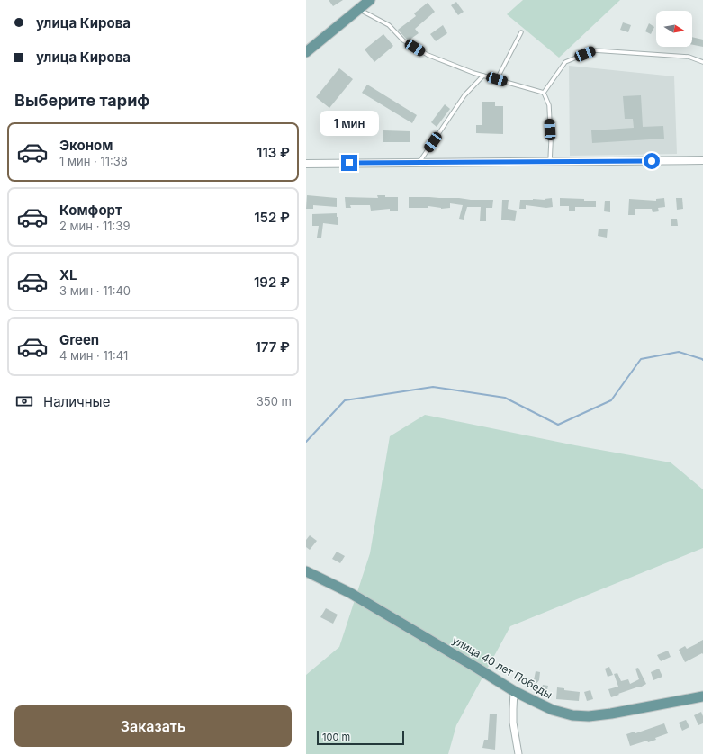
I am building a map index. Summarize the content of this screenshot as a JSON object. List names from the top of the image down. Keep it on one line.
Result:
{"streets":{"main road":["улица 40 лет Победы"]},"scale_bar":"100 m","north":"right","page":{"banner":["улица Кирова","улица Кирова"],"heading":"Выберите тариф","bubble":"1 мин","list":[{"name":"Эконом","note":"1 мин · 11:38","value":"113 ₽"},{"name":"Комфорт","note":"2 мин · 11:39","value":"152 ₽"},{"name":"XL","note":"3 мин · 11:40","value":"192 ₽"},{"name":"Green","note":"4 мин · 11:41","value":"177 ₽"}],"pay":["Наличные","350 m"],"buttons":"Заказать","scale":"100 m"}}
